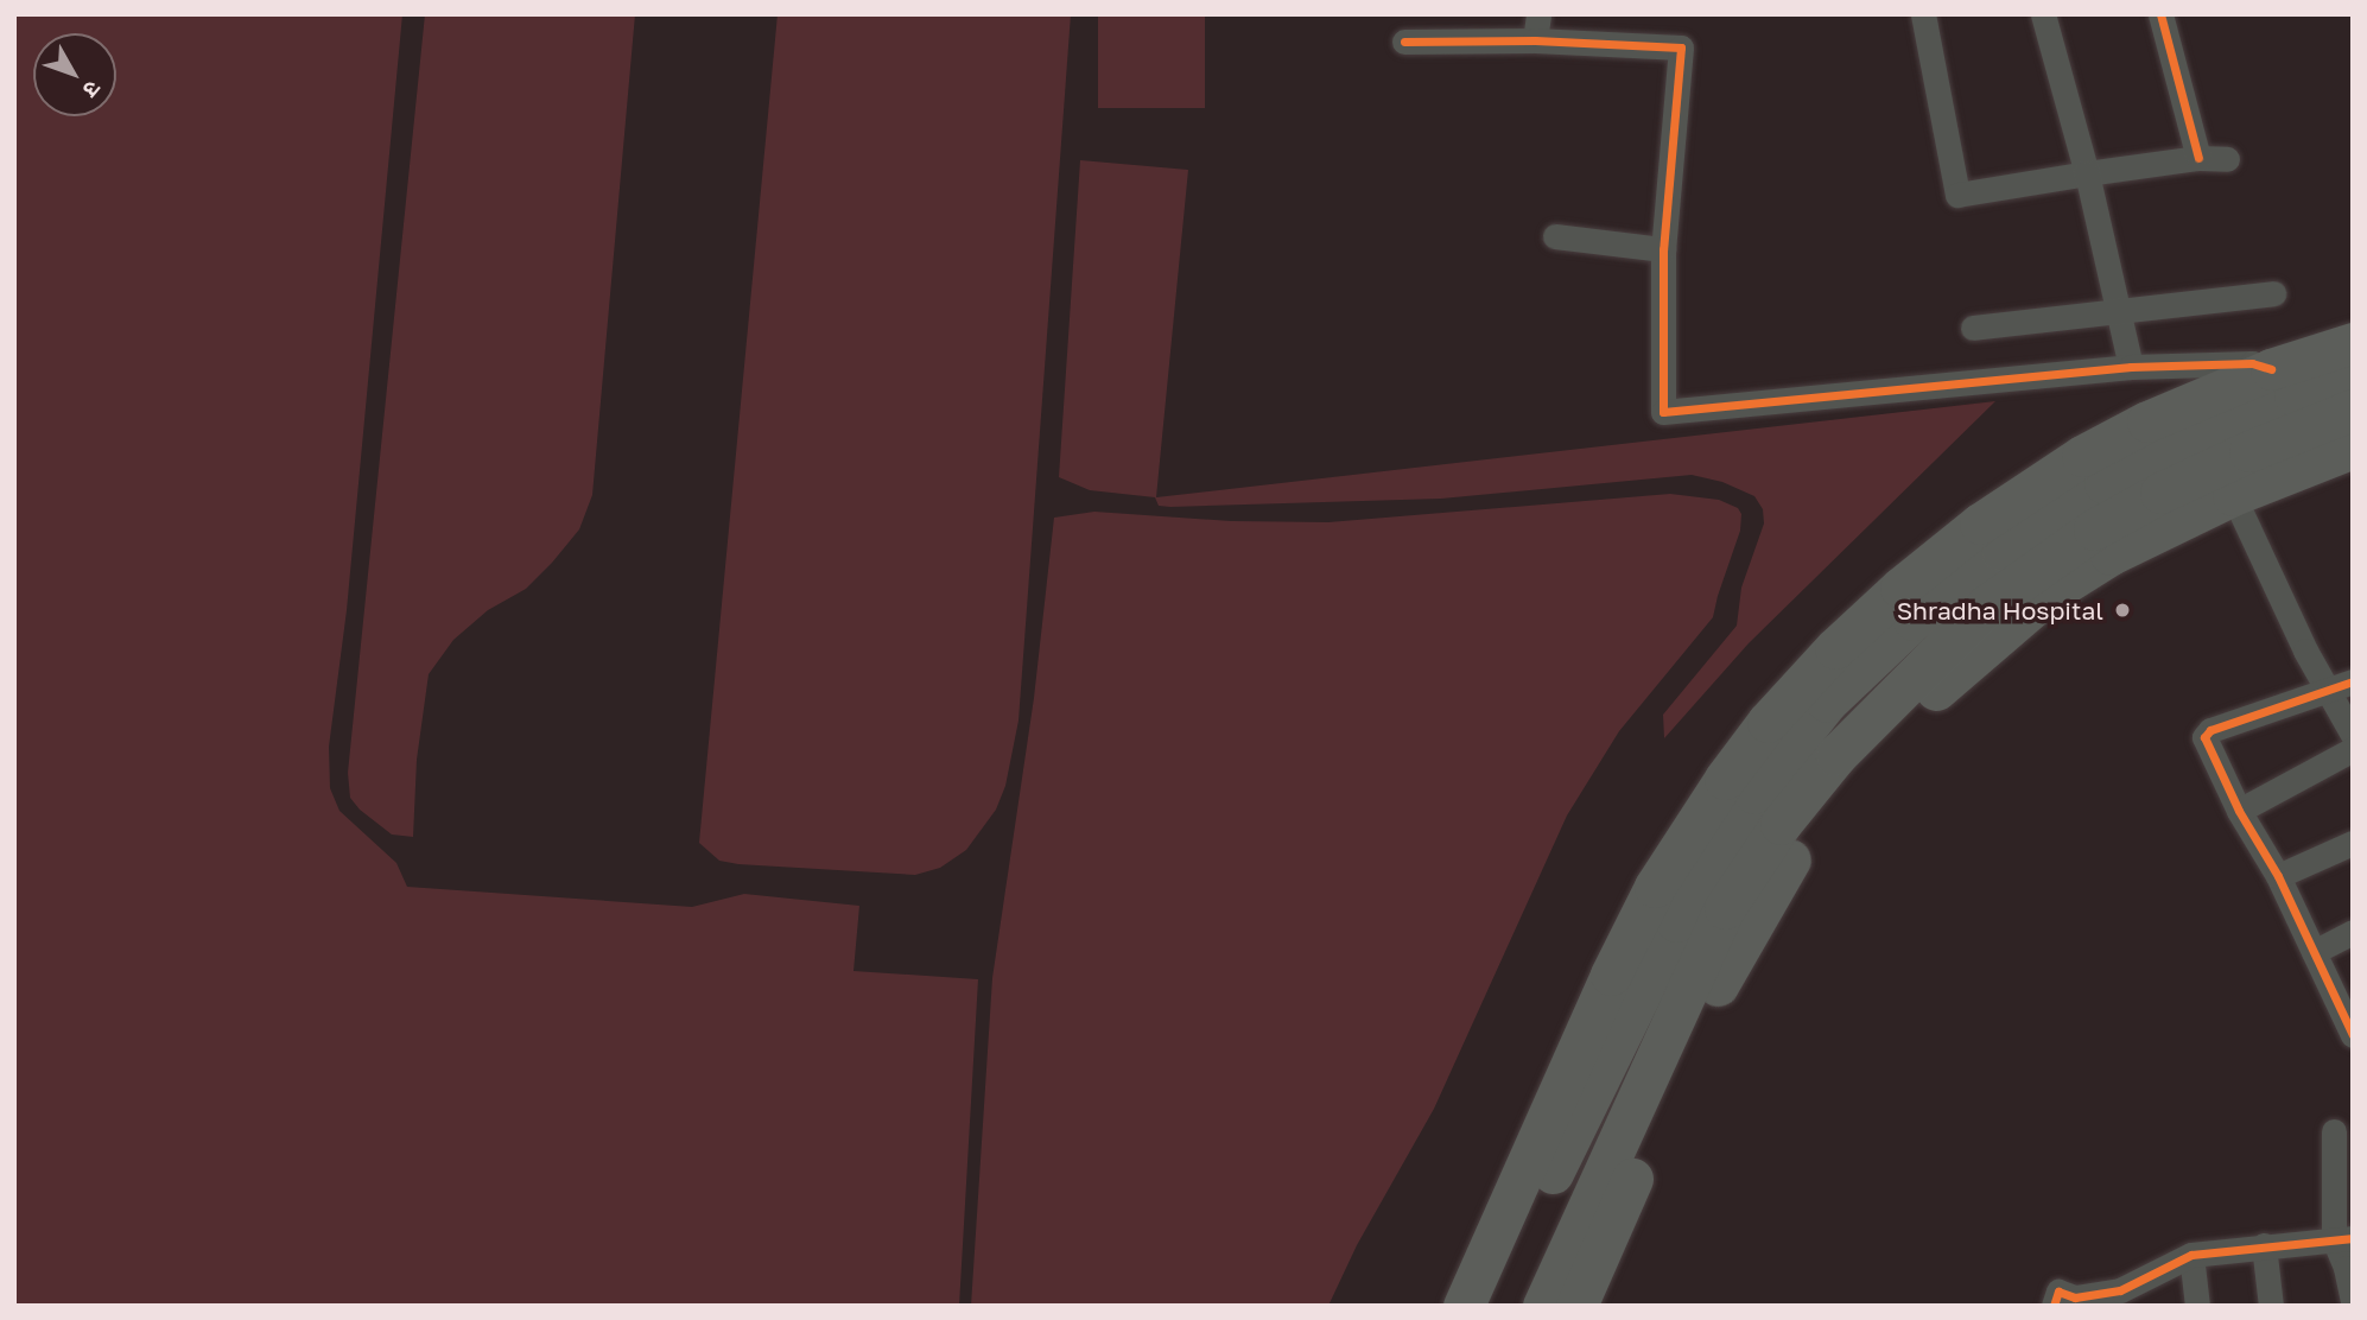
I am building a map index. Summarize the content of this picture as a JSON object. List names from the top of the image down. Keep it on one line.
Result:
{"places":["Shradha Hospital"],"north":"bottom right"}
